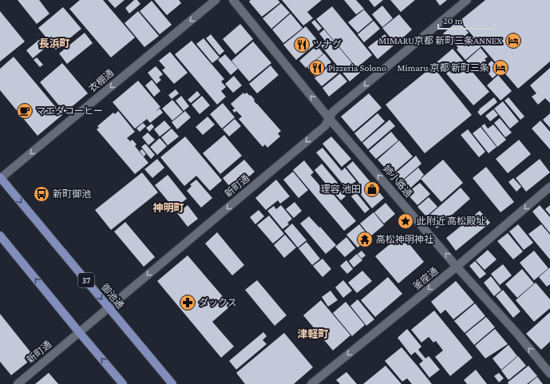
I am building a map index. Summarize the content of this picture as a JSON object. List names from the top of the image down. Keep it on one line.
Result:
{"streets":{"main road":["37","御池通"],"street":["衣棚通","姉小路通","新町通","釜座通"]},"crossings":[["衣棚通","御池通"],["姉小路通","新町通"],["姉小路通","釜座通"],["新町通","御池通"]],"one_way":["衣棚通","姉小路通","新町通","釜座通"],"districts":["長浜町","神明町","津軽町"],"places":{"hotel":["MIMARU京都 新町三条ANNEX","Mimaru 京都 新町三条"],"restaurant":["ツナグ","Pizzeria Solono"],"cafe":["マエダコーヒー"],"shop":["理容 池田"],"bus stop":["新町御池"],"place":["此附近 高松殿址"],"temple":["高松神明神社"],"pharmacy":["ダックス"]},"scale_bar":"20 m"}
